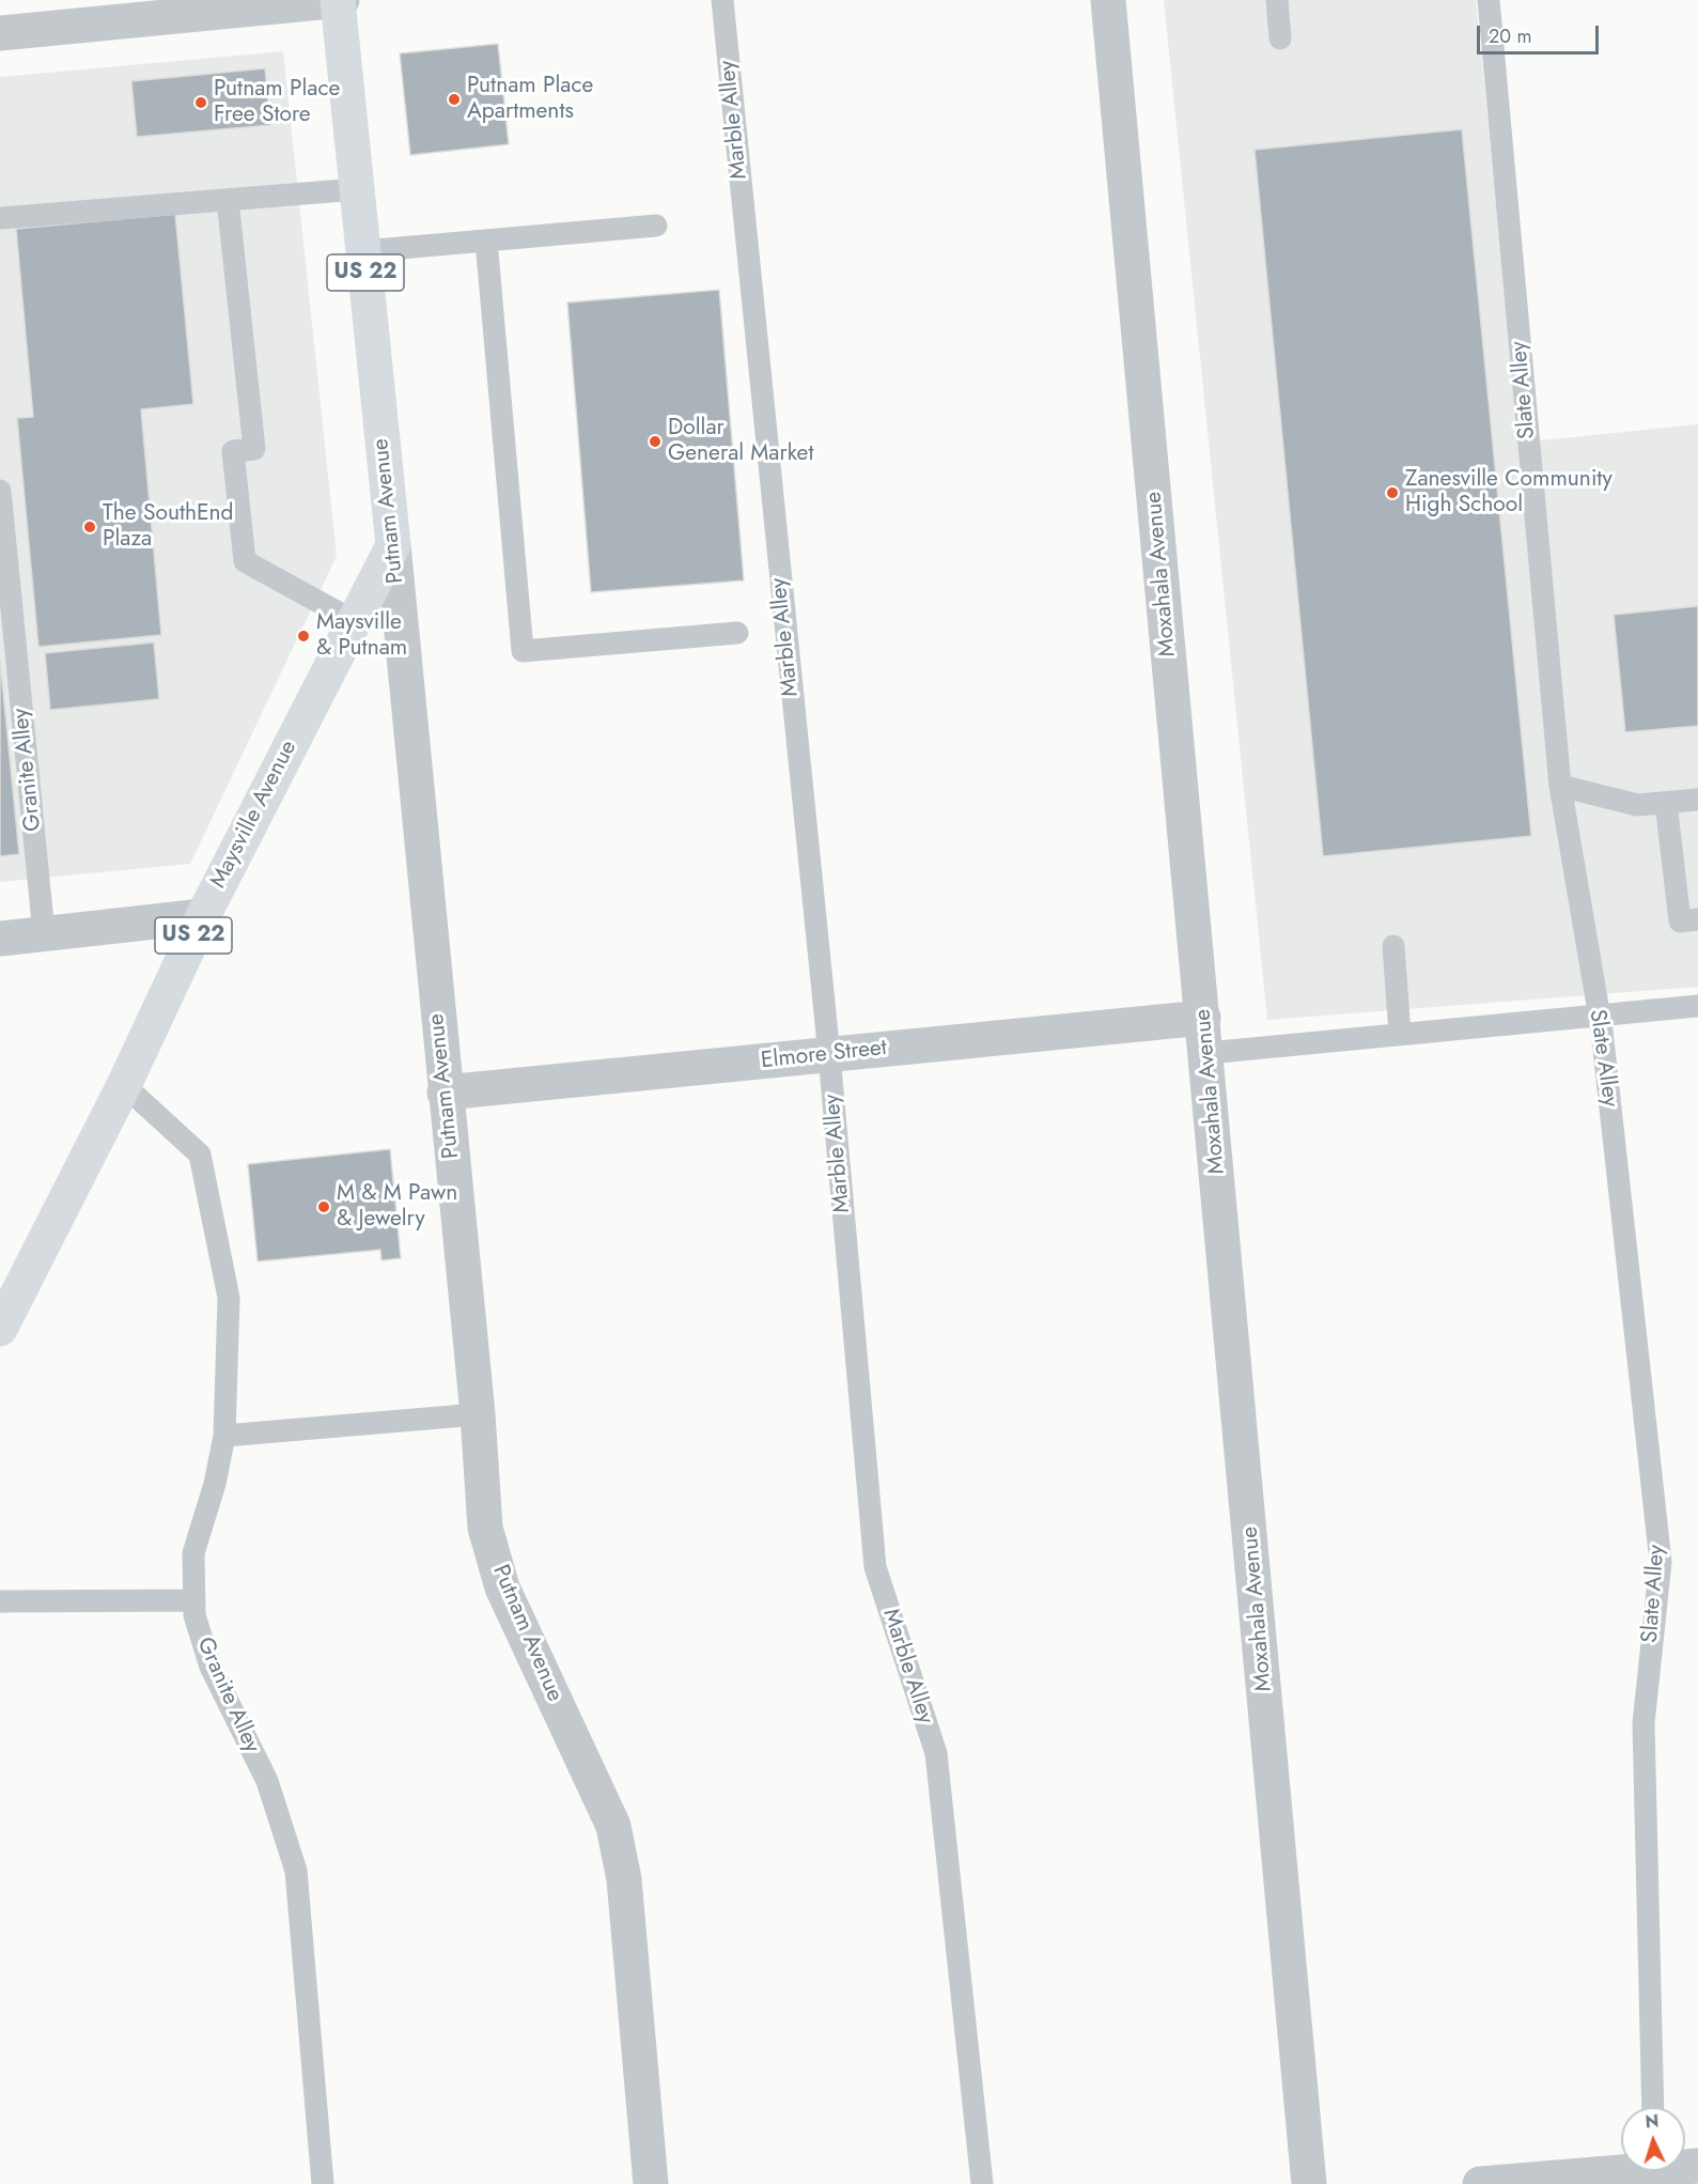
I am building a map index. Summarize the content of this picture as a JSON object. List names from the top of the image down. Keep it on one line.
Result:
{"streets":{"main road":["US 22","Putnam Avenue","Maysville Avenue"],"street":["Moxahala Avenue","Elmore Street"],"lane":["Marble Alley","Slate Alley","Granite Alley"]},"crossings":[["Marble Alley","Elmore Street"],["Putnam Avenue","Maysville Avenue"],["Putnam Avenue","Elmore Street"],["Moxahala Avenue","Elmore Street"],["Granite Alley","Maysville Avenue"]],"places":["Putnam Place Apartments","Putnam Place Free Store","Dollar General Market","Zanesville Community High School","The SouthEnd Plaza","Maysville & Putnam","M & M Pawn & Jewelry"],"scale_bar":"20 m","north":"top"}
